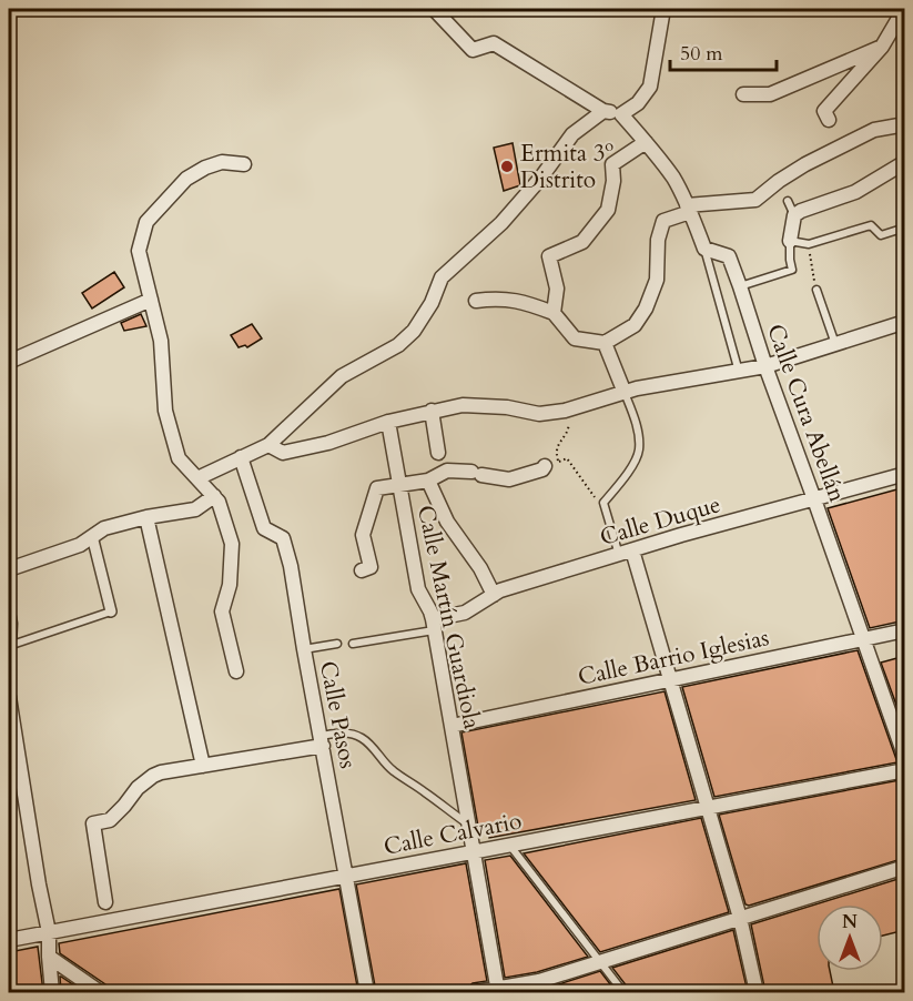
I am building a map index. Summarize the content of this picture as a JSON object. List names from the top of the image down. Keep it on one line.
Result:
{"streets":{"street":["Calle Cura Abellán","Calle Duque","Calle Martín Guardiola","Calle Barrio Iglesias","Calle Pasos","Calle Calvario"]},"crossings":[["Calle Cura Abellán","Calle Duque"],["Calle Cura Abellán","Calle Barrio Iglesias"],["Calle Duque","Calle Martín Guardiola"],["Calle Martín Guardiola","Calle Barrio Iglesias"],["Calle Martín Guardiola","Calle Calvario"],["Calle Pasos","Calle Calvario"]],"places":["Ermita 3º Distrito"],"scale_bar":"50 m","north":"top"}
